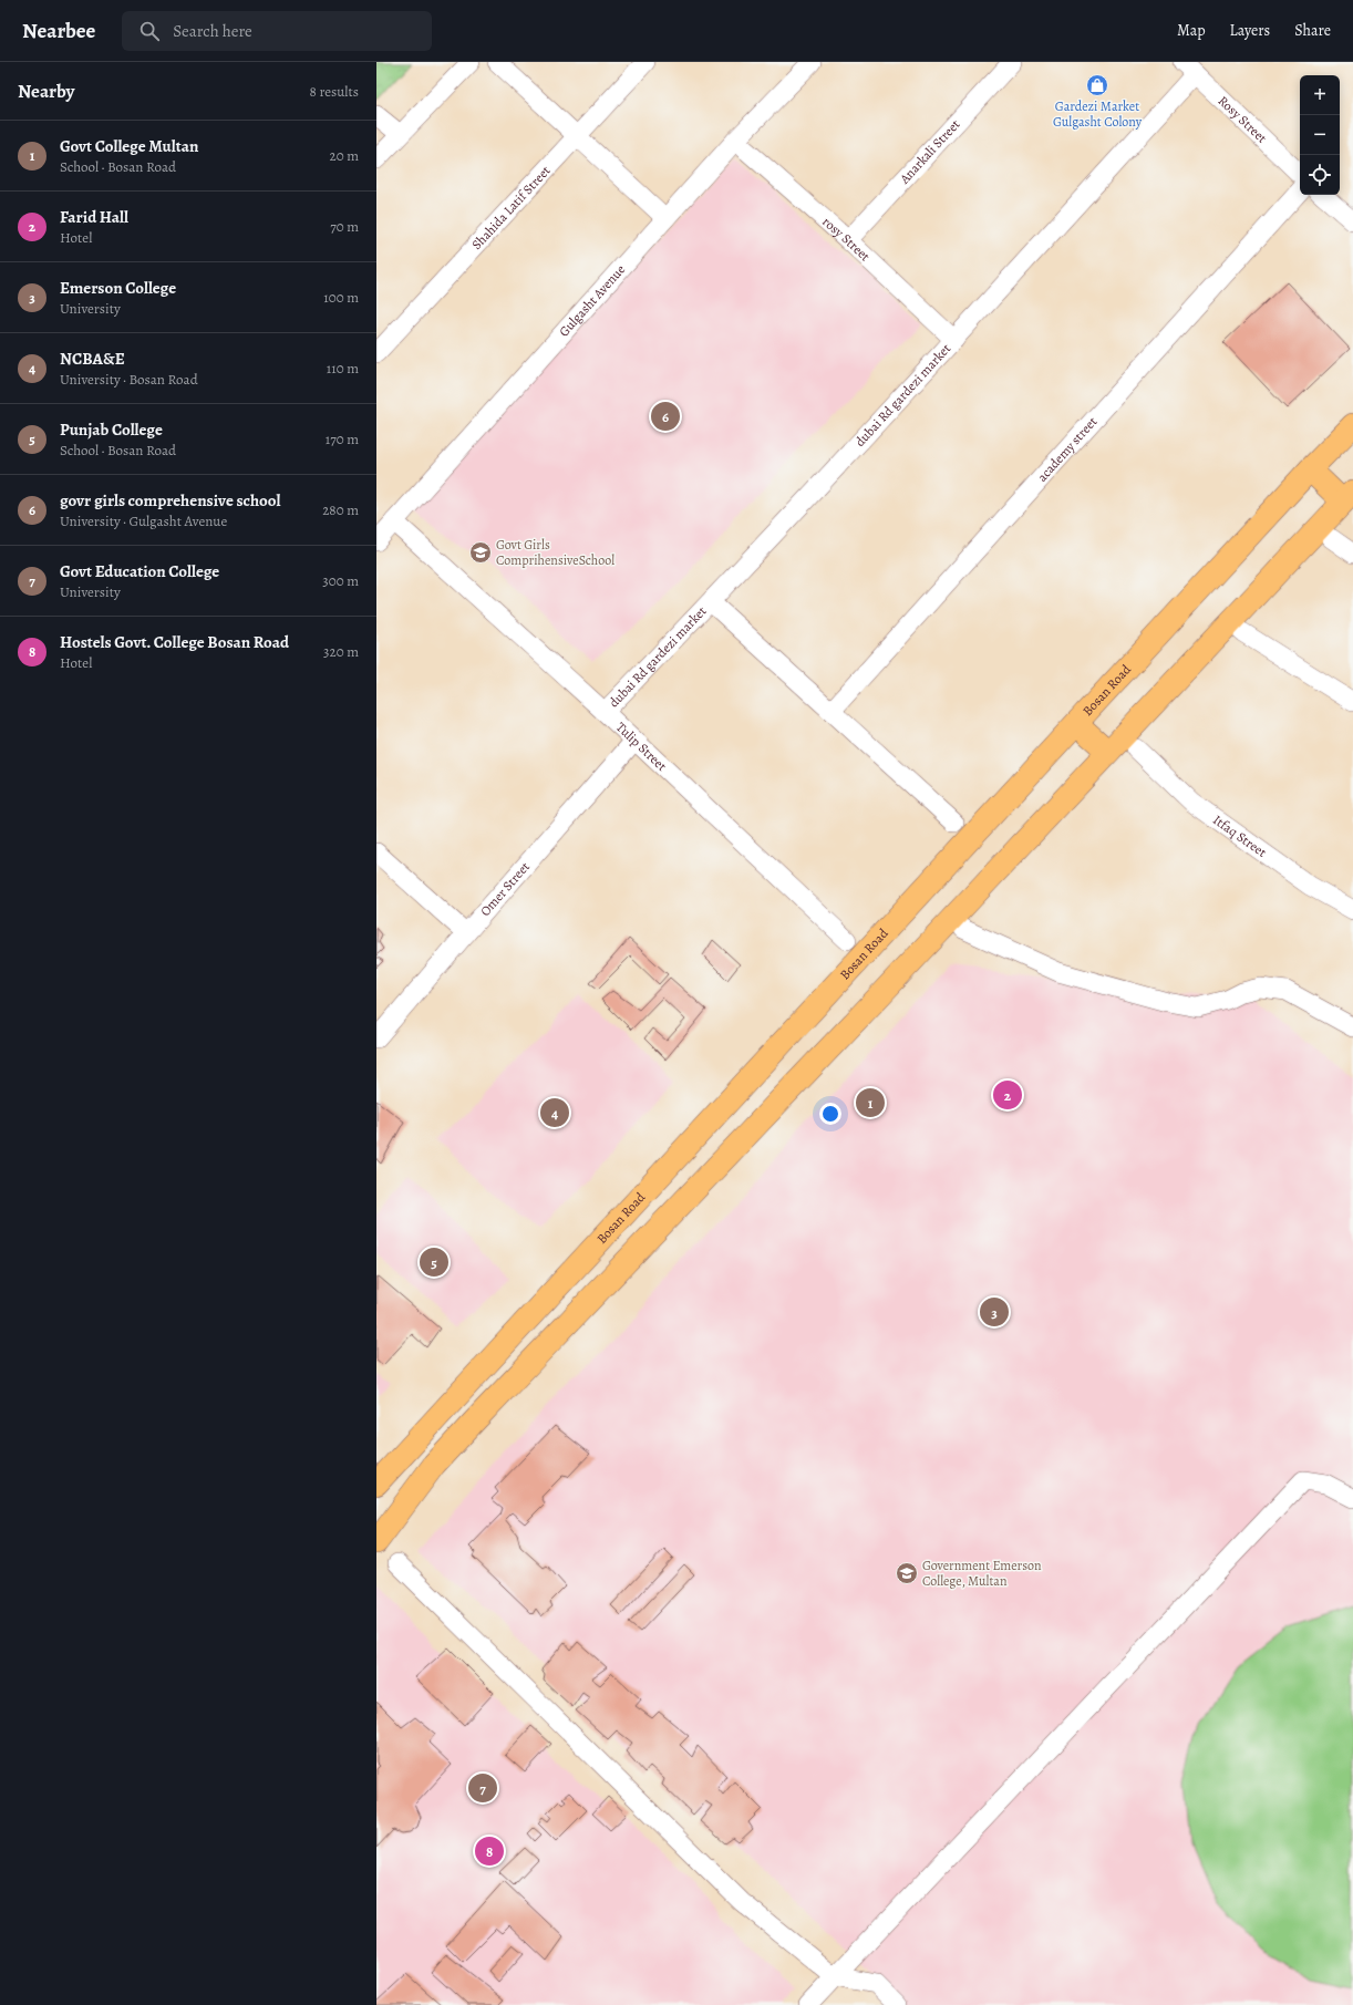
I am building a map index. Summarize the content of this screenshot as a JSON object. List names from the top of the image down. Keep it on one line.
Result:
{"streets":{"main road":["Bosan Road"],"street":["Rosy Street","Anarkali Street","Shahida Latif Street","rosy Street","Gulgasht Avenue","dubai Rd gardezi market","academy street","Tulip Street","Itfaq Street","Omer Street"]},"crossings":[["Rosy Street","dubai Rd gardezi market"],["Anarkali Street","rosy Street"],["rosy Street","Gulgasht Avenue"],["rosy Street","dubai Rd gardezi market"],["Gulgasht Avenue","Tulip Street"],["dubai Rd gardezi market","Tulip Street"],["Tulip Street","Omer Street"]],"places":{"shop":["Gardezi Market Gulgasht Colony"],"school or university":["Govt Girls ComprihensiveSchool","Government Emerson College, Multan"]},"page":{"header":"Nearbee","search":"Search here","nav":["Map","Layers","Share"],"heading":["Nearby","8 results"],"map_buttons":["+","−"],"list":[{"mark":"1","name":"Govt College Multan","note":"School · Bosan Road","value":"20 m"},{"mark":"2","name":"Farid Hall","note":"Hotel","value":"70 m"},{"mark":"3","name":"Emerson College","note":"University","value":"100 m"},{"mark":"4","name":"NCBA&E","note":"University · Bosan Road","value":"110 m"},{"mark":"5","name":"Punjab College","note":"School · Bosan Road","value":"170 m"},{"mark":"6","name":"govr girls comprehensive school","note":"University · Gulgasht Avenue","value":"280 m"},{"mark":"7","name":"Govt Education College","note":"University","value":"300 m"},{"mark":"8","name":"Hostels Govt. College Bosan Road","note":"Hotel","value":"320 m"}],"pins":["6","2","1","4","5","3","7","8"]}}
